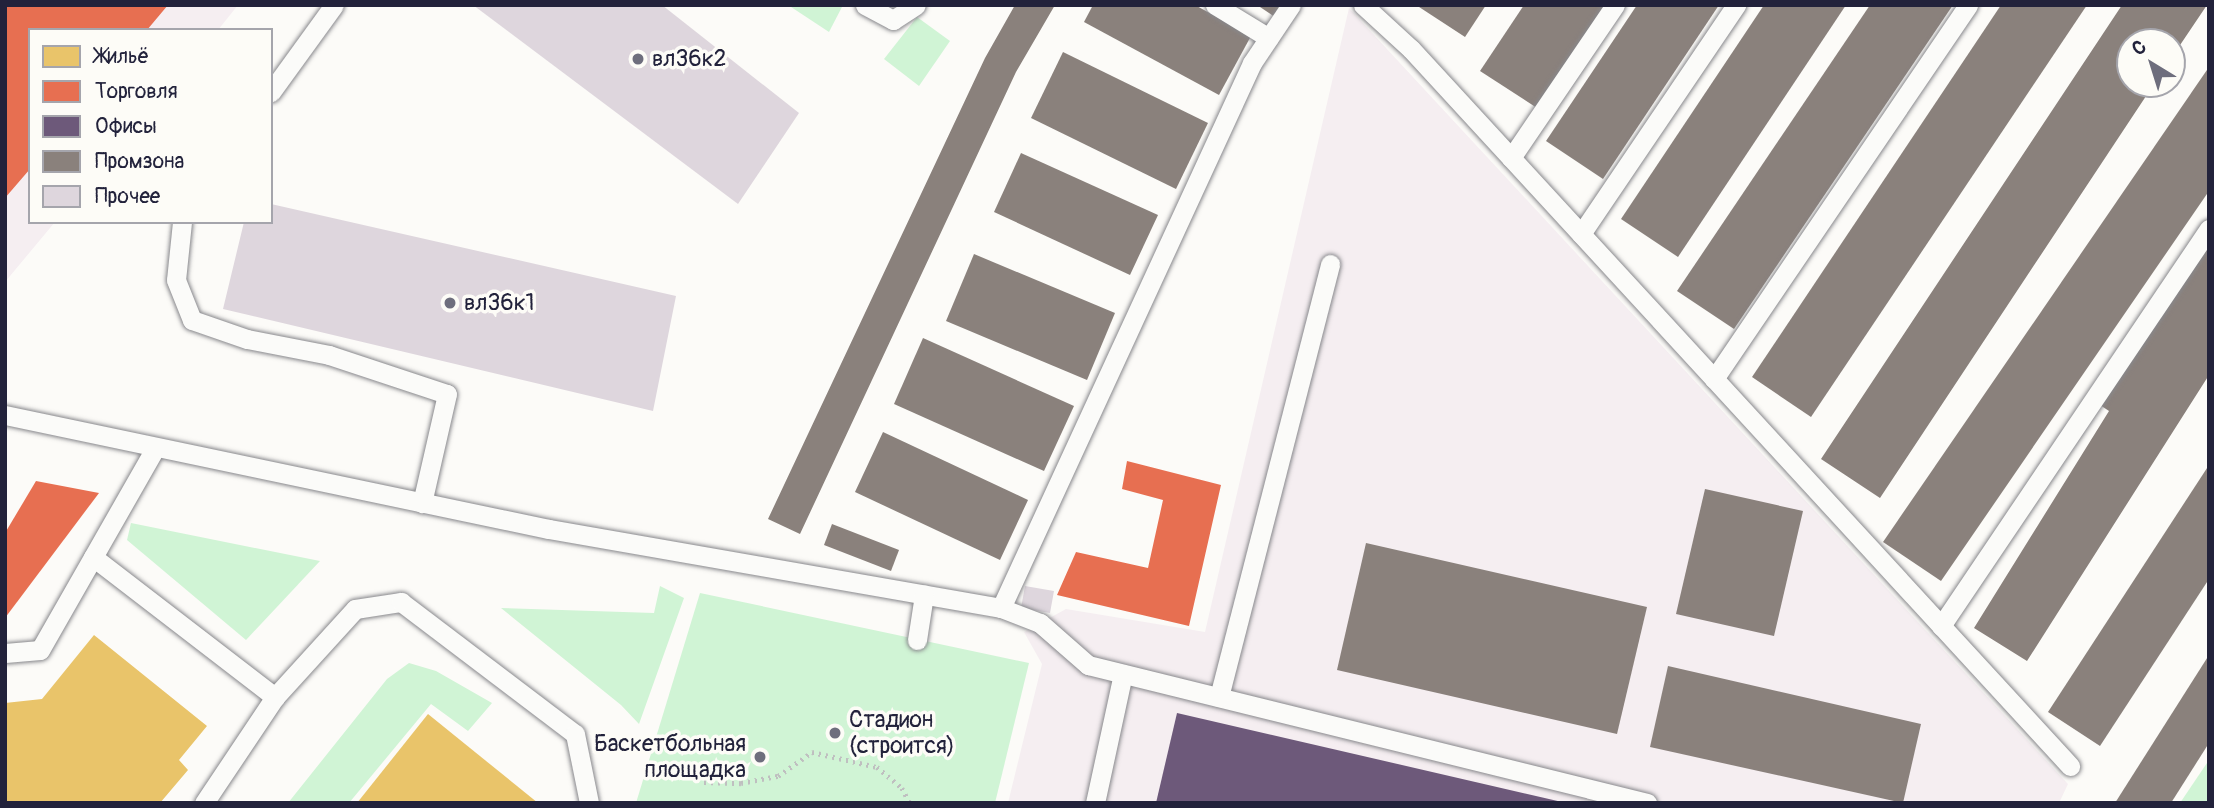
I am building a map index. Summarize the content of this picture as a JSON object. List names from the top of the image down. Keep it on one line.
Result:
{"places":["вл36к2","вл36к1","Стадион (строится)","Баскетбольная площадка"],"legend":["Жильё","Торговля","Офисы","Промзона","Прочее"],"north":"top left"}
